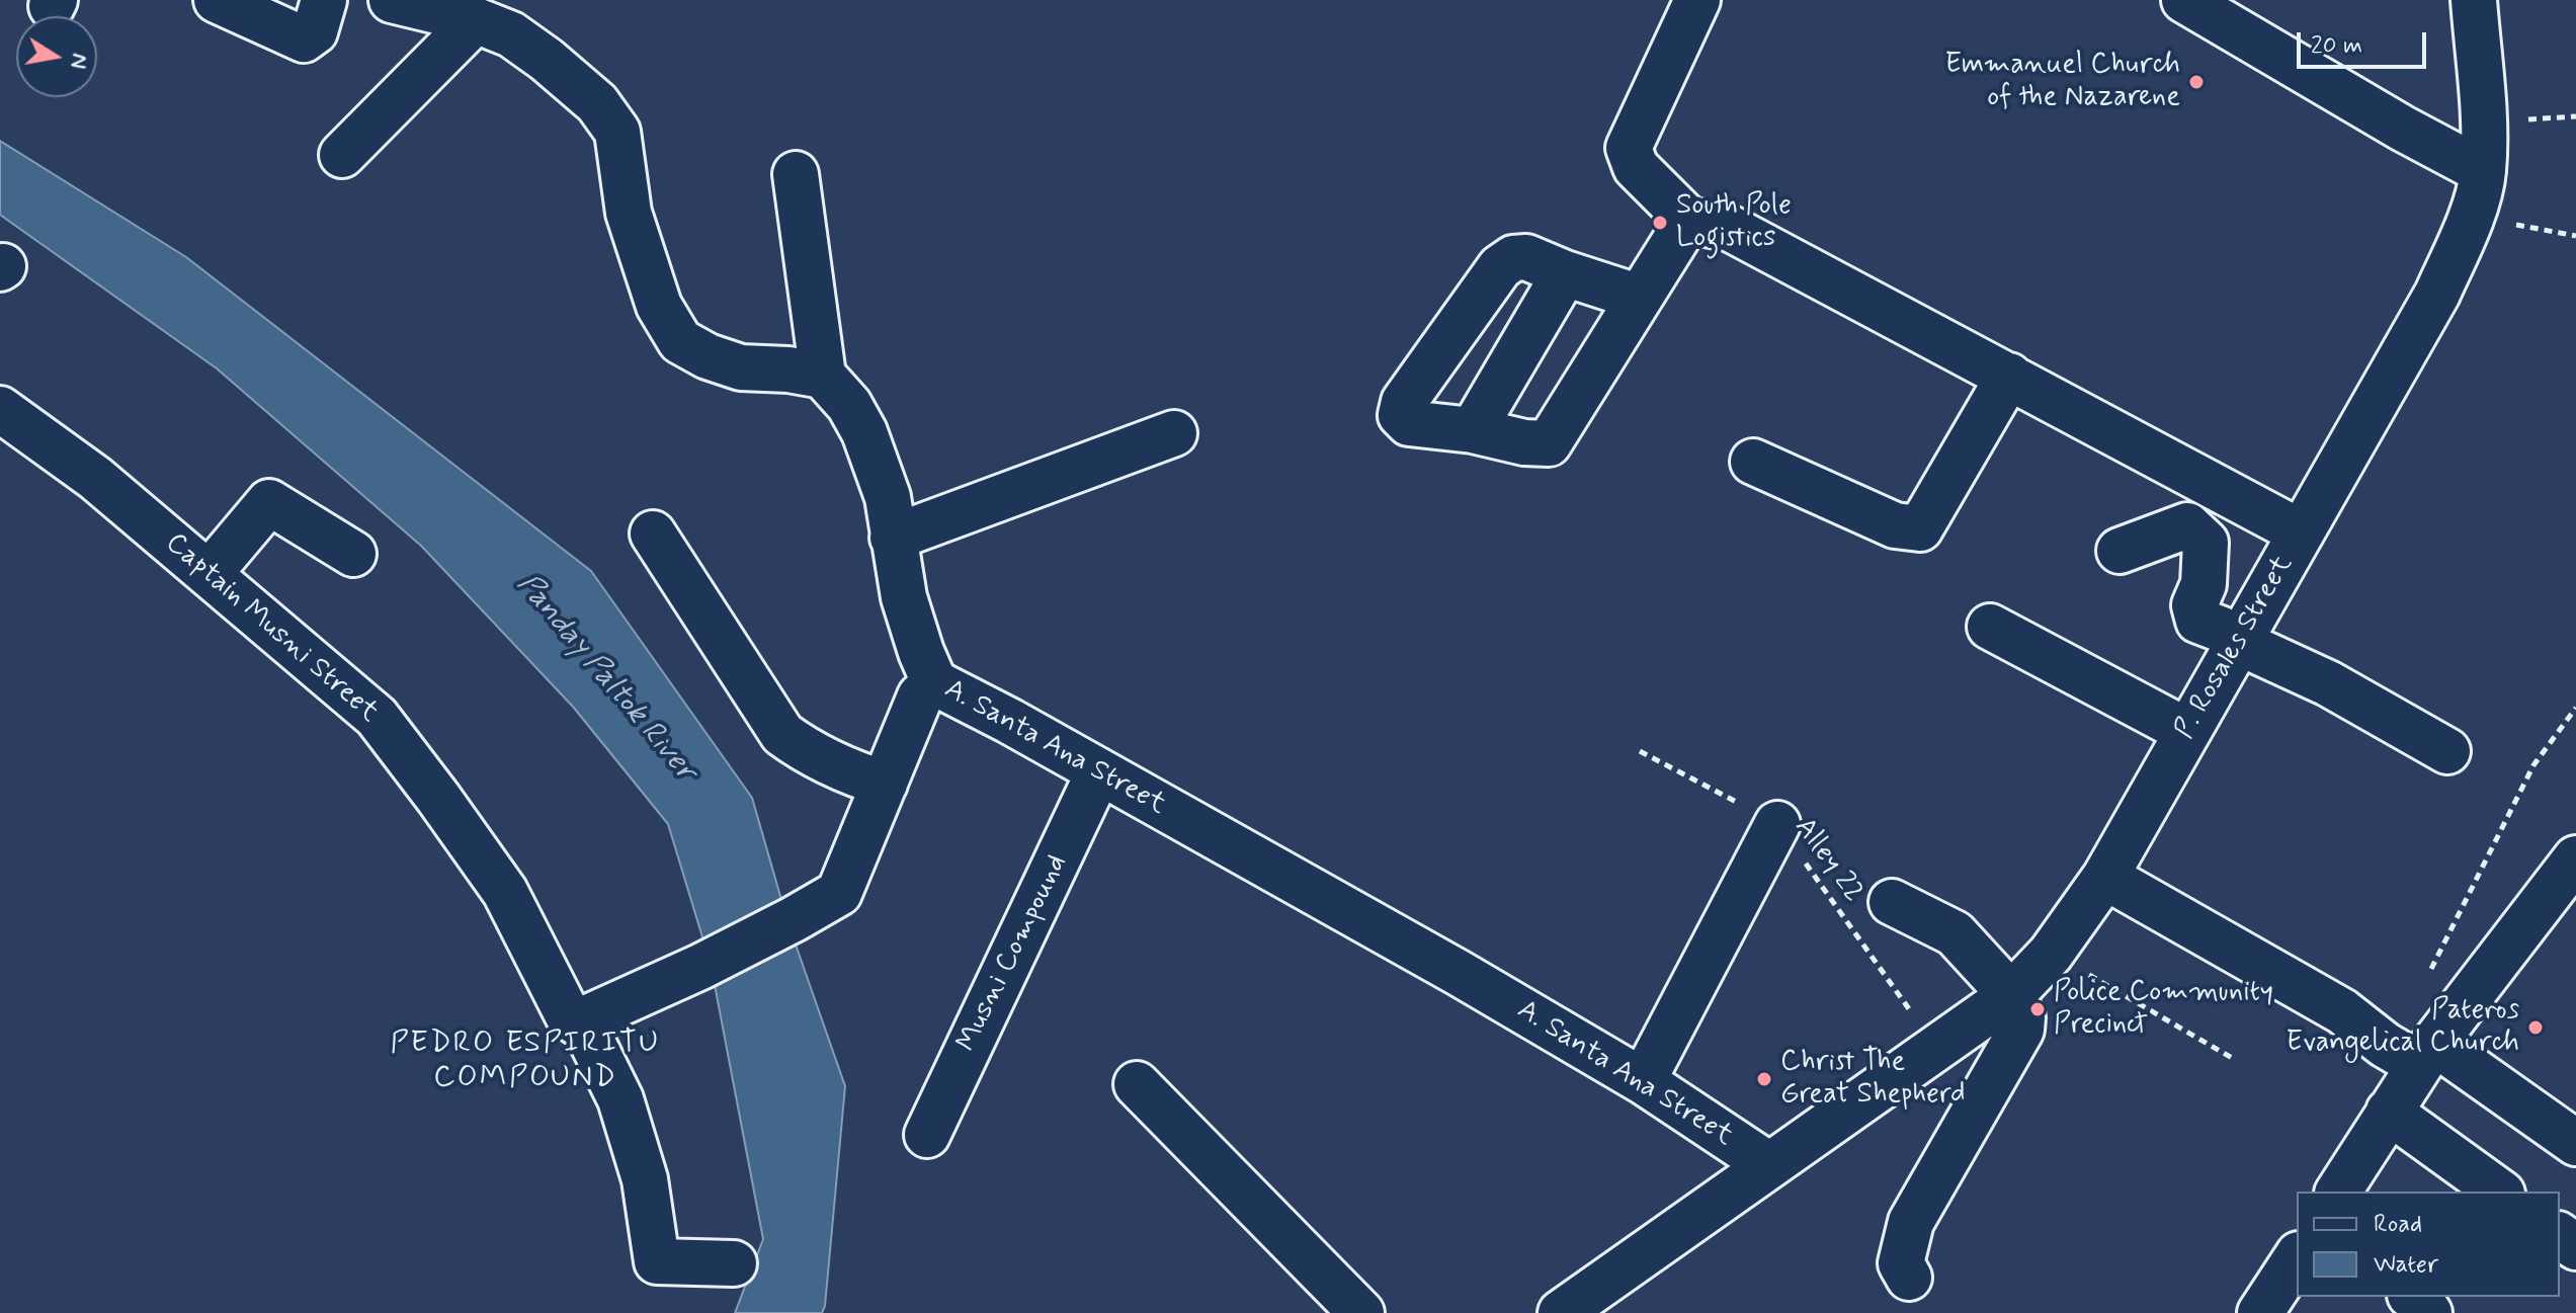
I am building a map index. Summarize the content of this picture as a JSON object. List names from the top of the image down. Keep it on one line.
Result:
{"streets":{"street":["Captain Musni Street","P. Rosales Street","A. Santa Ana Street","Musni Compound"],"path":["Alley 22"]},"crossings":[["P. Rosales Street","A. Santa Ana Street"],["P. Rosales Street","Alley 22"],["A. Santa Ana Street","Musni Compound"]],"districts":["PEDRO ESPIRITU COMPOUND"],"water":["Panday Paltok River"],"places":["Emmanuel Church of the Nazarene","South Pole Logistics","Police Community Precinct","Pateros Evangelical Church","Christ The Great Shepherd"],"legend":["Road","Water"],"scale_bar":"20 m","north":"right"}
